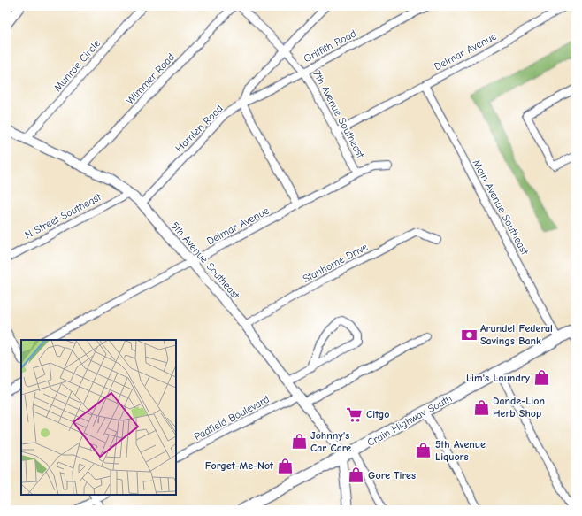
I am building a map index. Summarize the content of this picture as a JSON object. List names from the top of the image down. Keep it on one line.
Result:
{"streets":{"main road":["Crain Highway South"],"street":["Griffith Road","Delmar Avenue","Munroe Circle","Wimmer Road","7th Avenue Southeast","Hamlen Road","Main Avenue Southeast","N Street Southeast","5th Avenue Southeast","Stanhome Drive","Padfield Boulevard"]},"crossings":[["Griffith Road","7th Avenue Southeast"],["Griffith Road","Hamlen Road"],["Delmar Avenue","7th Avenue Southeast"],["Delmar Avenue","Main Avenue Southeast"],["Delmar Avenue","5th Avenue Southeast"],["Munroe Circle","5th Avenue Southeast"],["Wimmer Road","5th Avenue Southeast"],["Hamlen Road","5th Avenue Southeast"],["Main Avenue Southeast","Crain Highway South"],["N Street Southeast","5th Avenue Southeast"],["5th Avenue Southeast","Stanhome Drive"],["5th Avenue Southeast","Padfield Boulevard"],["5th Avenue Southeast","Crain Highway South"]],"places":{"bank":["Arundel Federal Savings Bank"],"shop":["Lim's Laundry","Dande-Lion Herb Shop","Johnny's Car Care","5th Avenue Liquors","Forget-Me-Not","Gore Tires"],"supermarket":["Citgo"]}}
